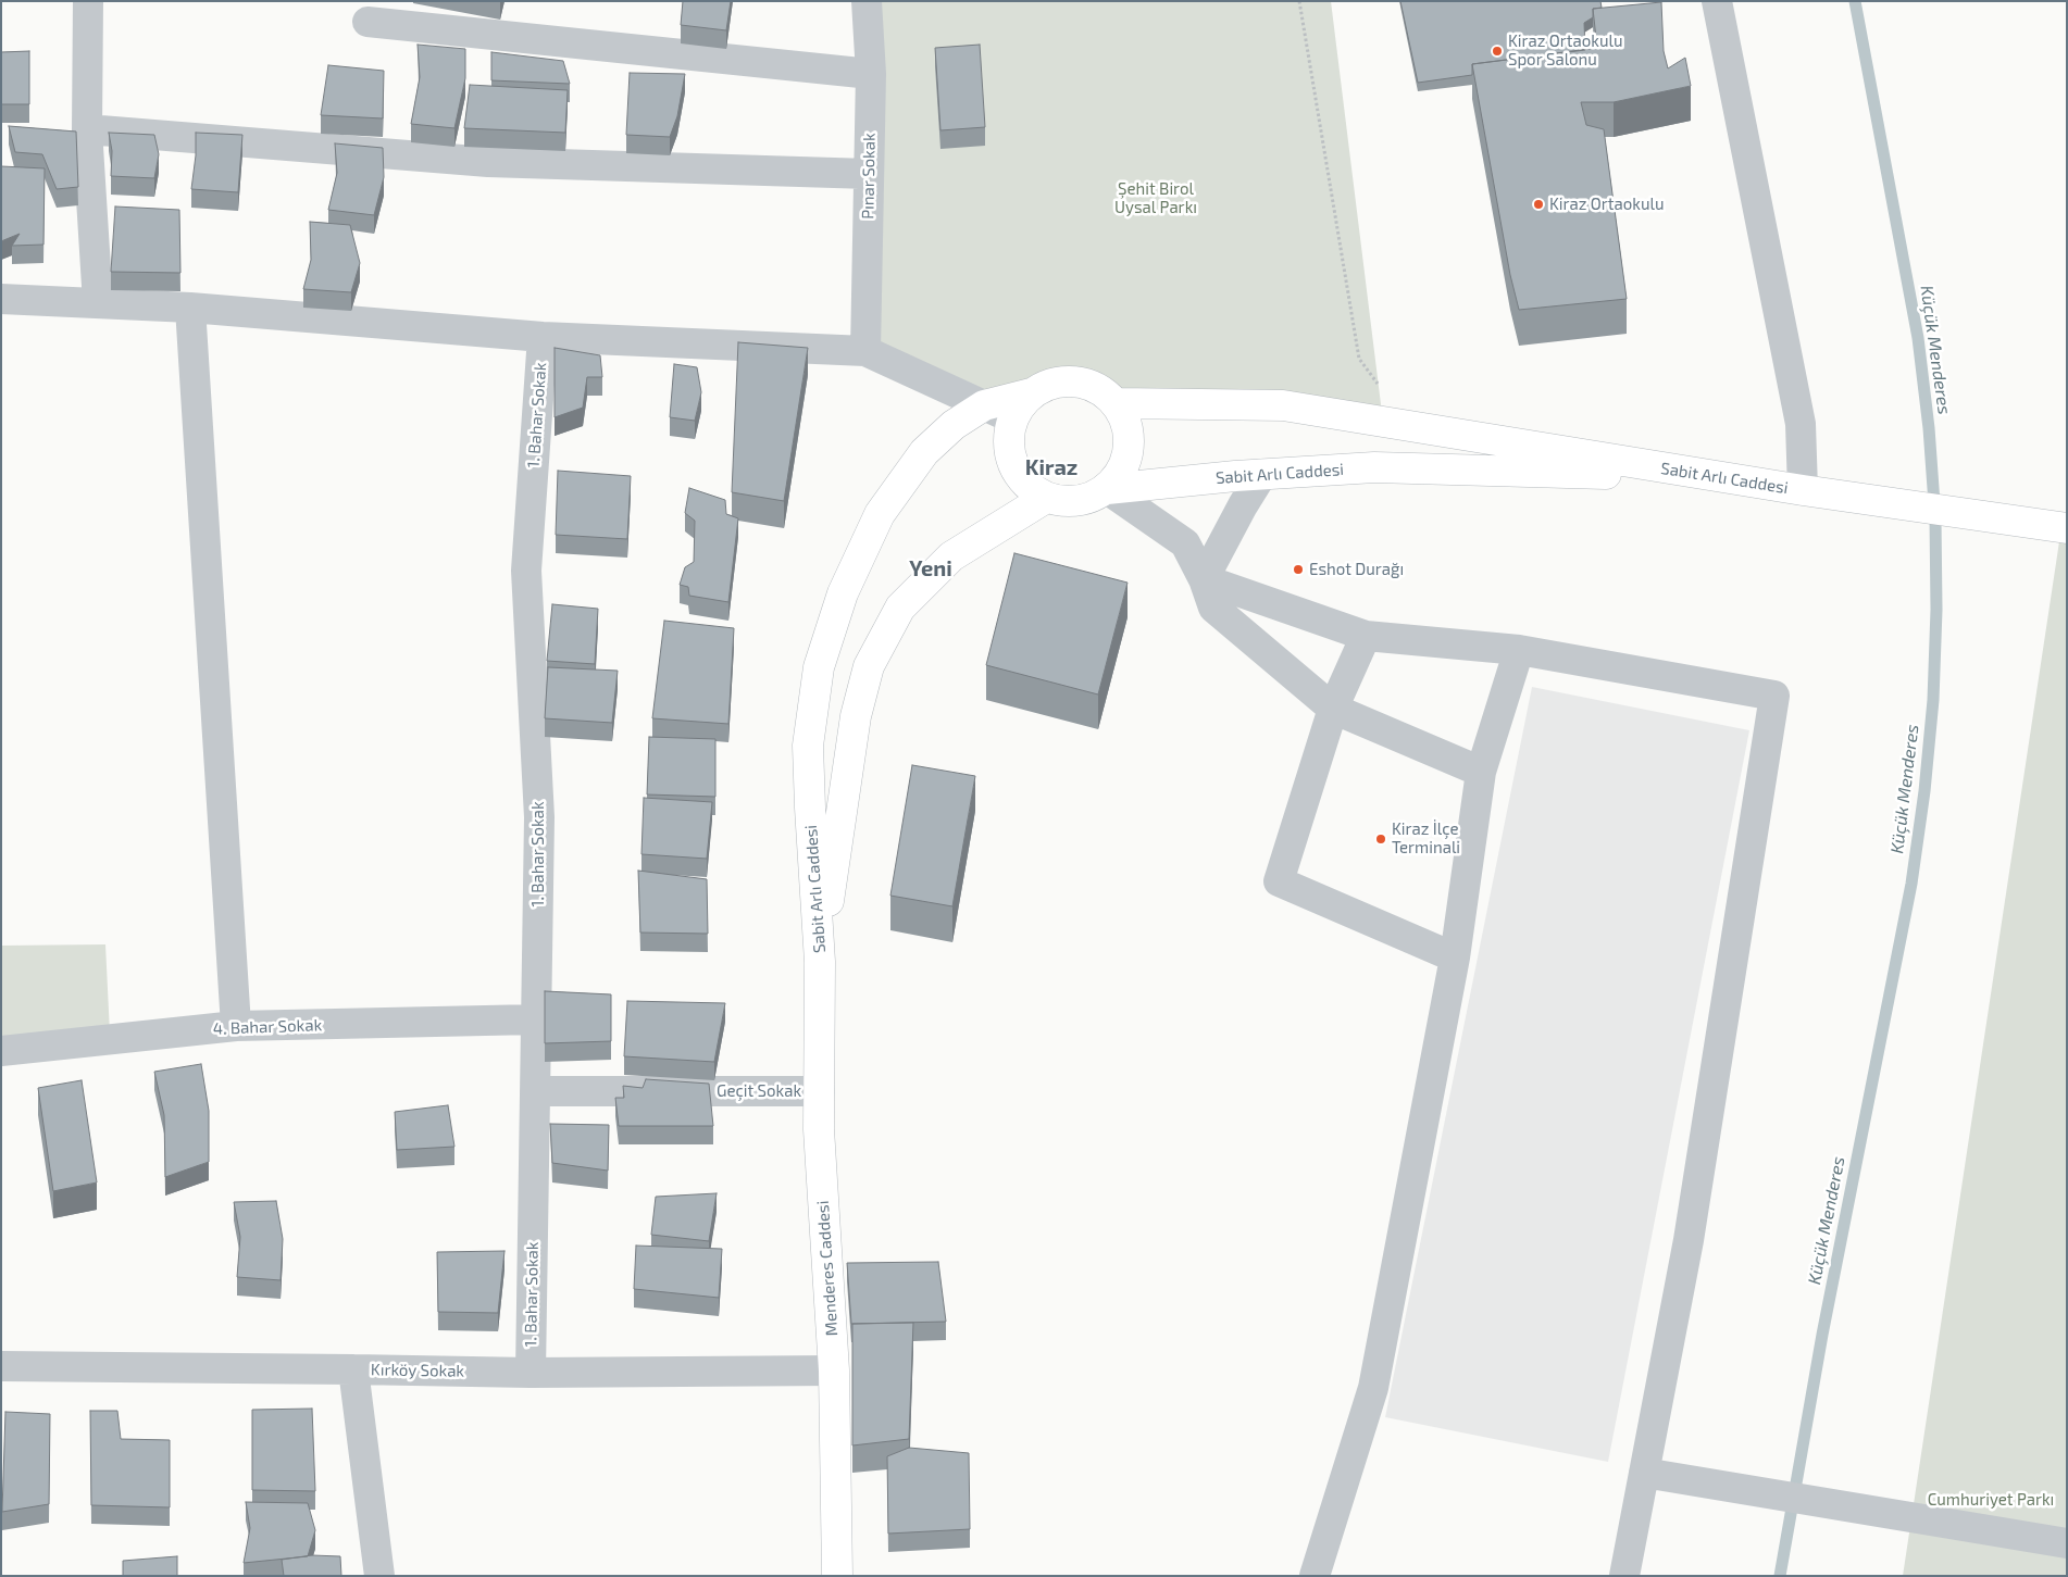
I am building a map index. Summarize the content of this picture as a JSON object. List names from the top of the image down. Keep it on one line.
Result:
{"streets":{"main road":["Sabit Arlı Caddesi","Menderes Caddesi"],"street":["Pınar Sokak","1. Bahar Sokak","4. Bahar Sokak","Geçit Sokak","Kırköy Sokak"]},"crossings":[["1. Bahar Sokak","4. Bahar Sokak"],["1. Bahar Sokak","Geçit Sokak"],["1. Bahar Sokak","Kırköy Sokak"],["Sabit Arlı Caddesi","Menderes Caddesi"],["Geçit Sokak","Menderes Caddesi"],["Menderes Caddesi","Kırköy Sokak"]],"districts":["Kiraz","Yeni"],"water":["Küçük Menderes"],"parks":["Şehit Birol Uysal Parkı","Cumhuriyet Parkı"],"places":["Kiraz Ortaokulu Spor Salonu","Kiraz Ortaokulu","Eshot Durağı","Kiraz İlçe Terminali"]}
